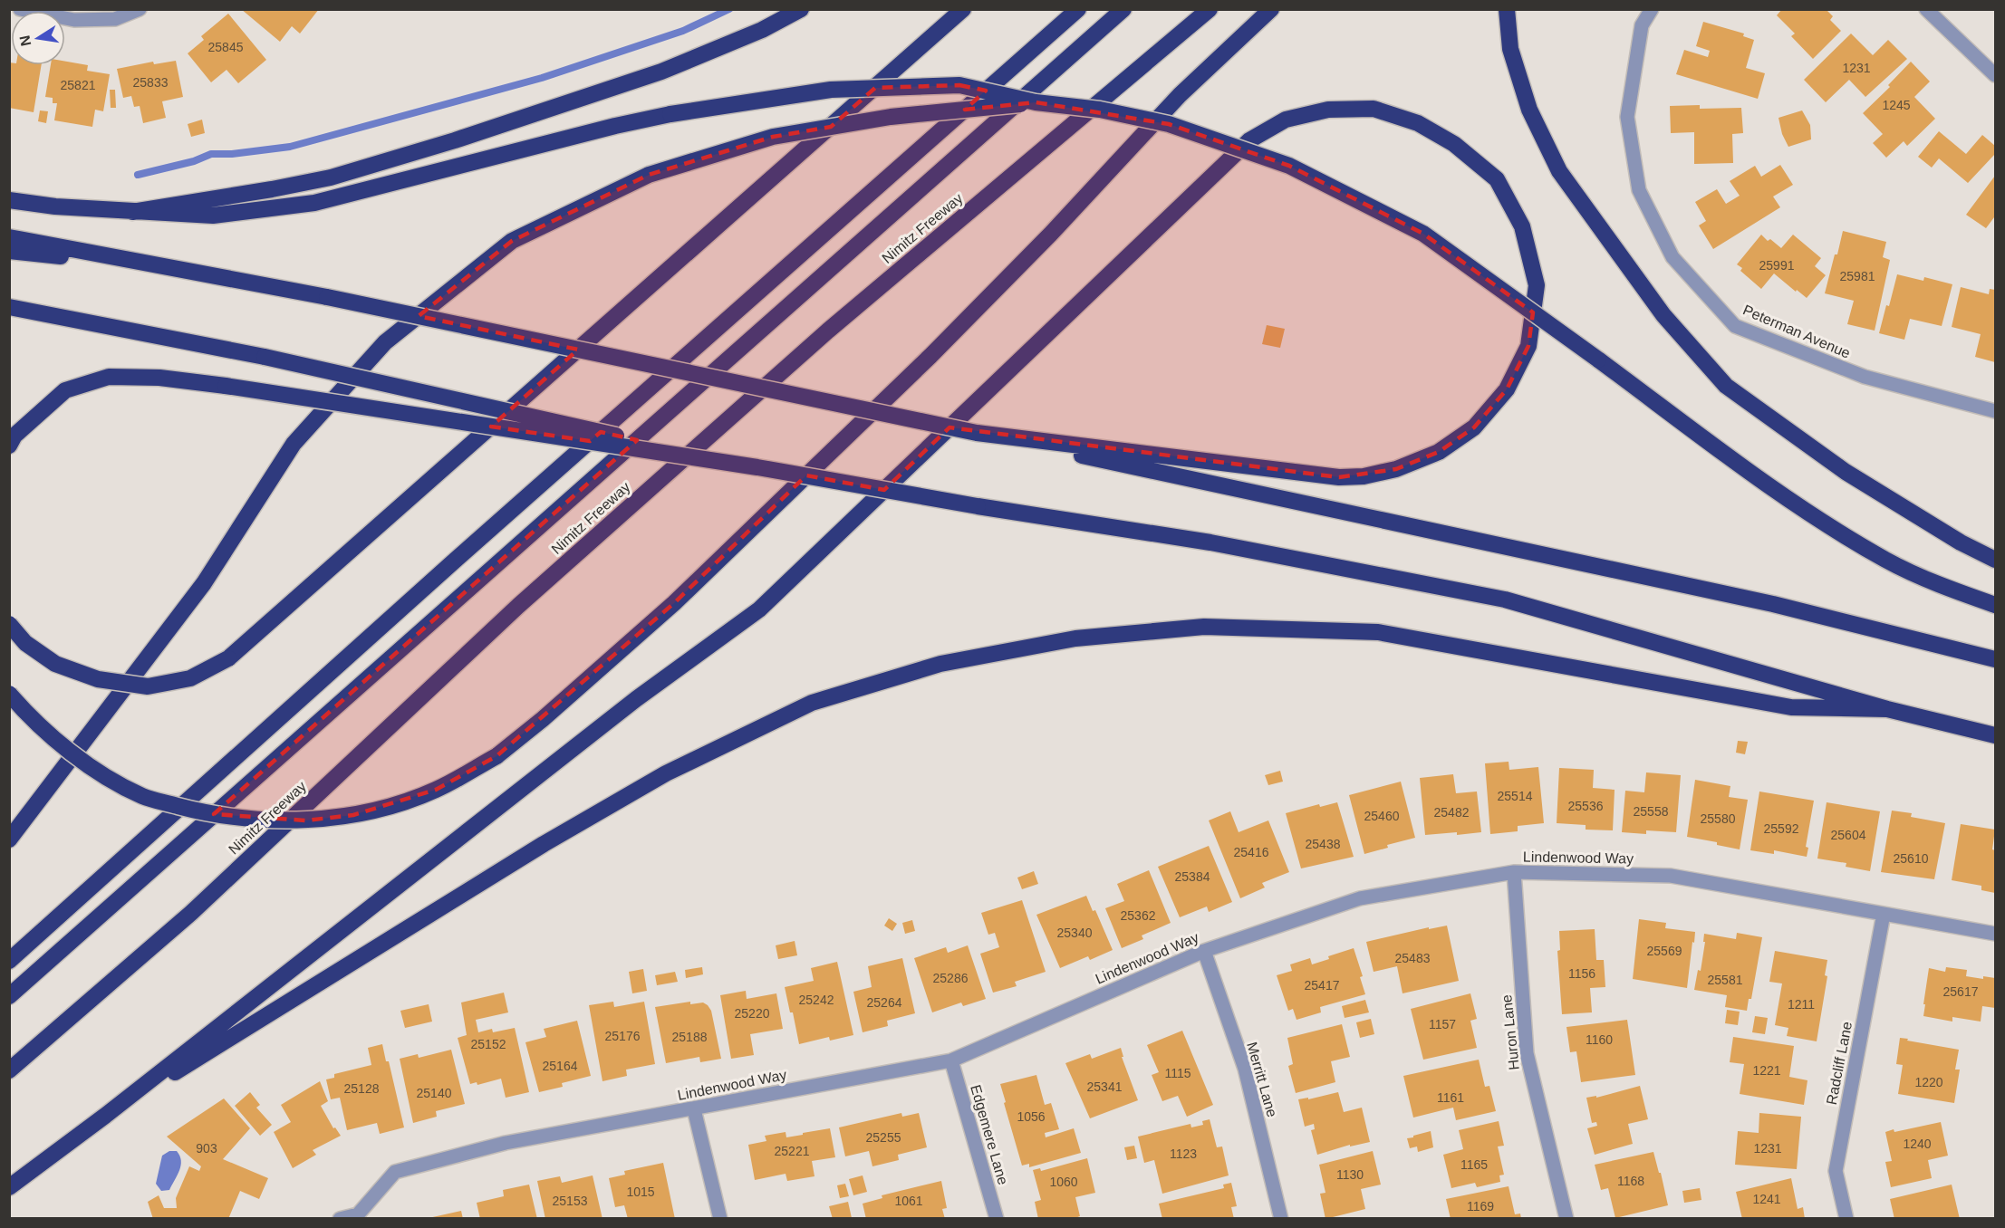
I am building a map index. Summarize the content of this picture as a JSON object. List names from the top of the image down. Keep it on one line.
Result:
{"streets":{"highway":["Nimitz Freeway"],"street":["Peterman Avenue","Lindenwood Way","Huron Lane","Radcliff Lane","Merritt Lane","Edgemere Lane"]},"crossings":[["Lindenwood Way","Huron Lane"],["Lindenwood Way","Radcliff Lane"],["Lindenwood Way","Merritt Lane"],["Lindenwood Way","Edgemere Lane"]],"house_numbers":["25845","1231","25833","25821","1245","25991","25981","25514","25536","25558","25482","25460","25580","25592","25604","25438","25416","25610","25384","25362","25340","25569","25483","1156","25286","25581","25417","25617","25242","25264","1211","25220","1157","25176","25188","1160","25152","25164","1221","1115","1220","25341","25128","25140","1161","1056","25255","1240","903","1231","25221","1123","1165","1130","1168","1060","1015","1241","25153","1061","1169"],"north":"left"}
